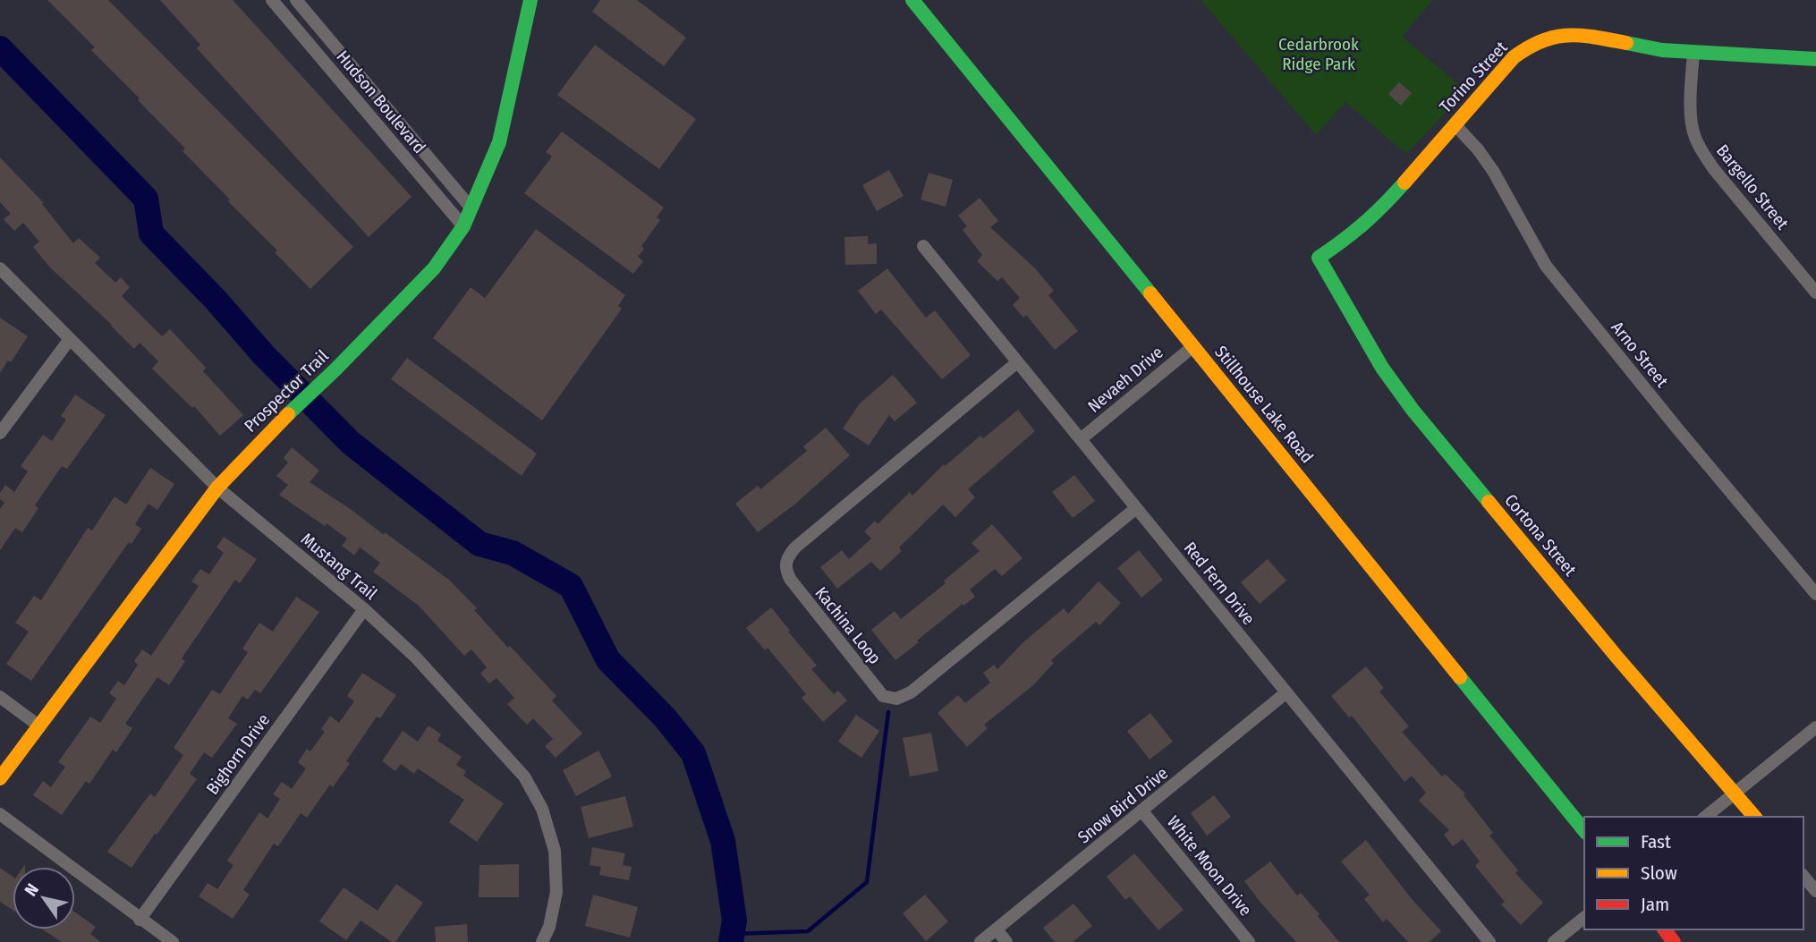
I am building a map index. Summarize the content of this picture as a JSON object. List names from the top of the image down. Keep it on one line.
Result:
{"streets":{"street":["Torino Street","Hudson Boulevard","Bargello Street","Arno Street","Nevaeh Drive","Prospector Trail","Stillhouse Lake Road","Cortona Street","Mustang Trail","Red Fern Drive","Kachina Loop","Bighorn Drive","Snow Bird Drive","White Moon Drive"]},"crossings":[["Torino Street","Bargello Street"],["Torino Street","Arno Street"],["Torino Street","Cortona Street"],["Hudson Boulevard","Prospector Trail"],["Nevaeh Drive","Stillhouse Lake Road"],["Nevaeh Drive","Red Fern Drive"],["Prospector Trail","Mustang Trail"],["Mustang Trail","Bighorn Drive"],["Red Fern Drive","Kachina Loop"],["Red Fern Drive","Snow Bird Drive"],["Snow Bird Drive","White Moon Drive"]],"parks":["Cedarbrook Ridge Park"],"legend":["Fast","Slow","Jam"],"north":"top left"}
